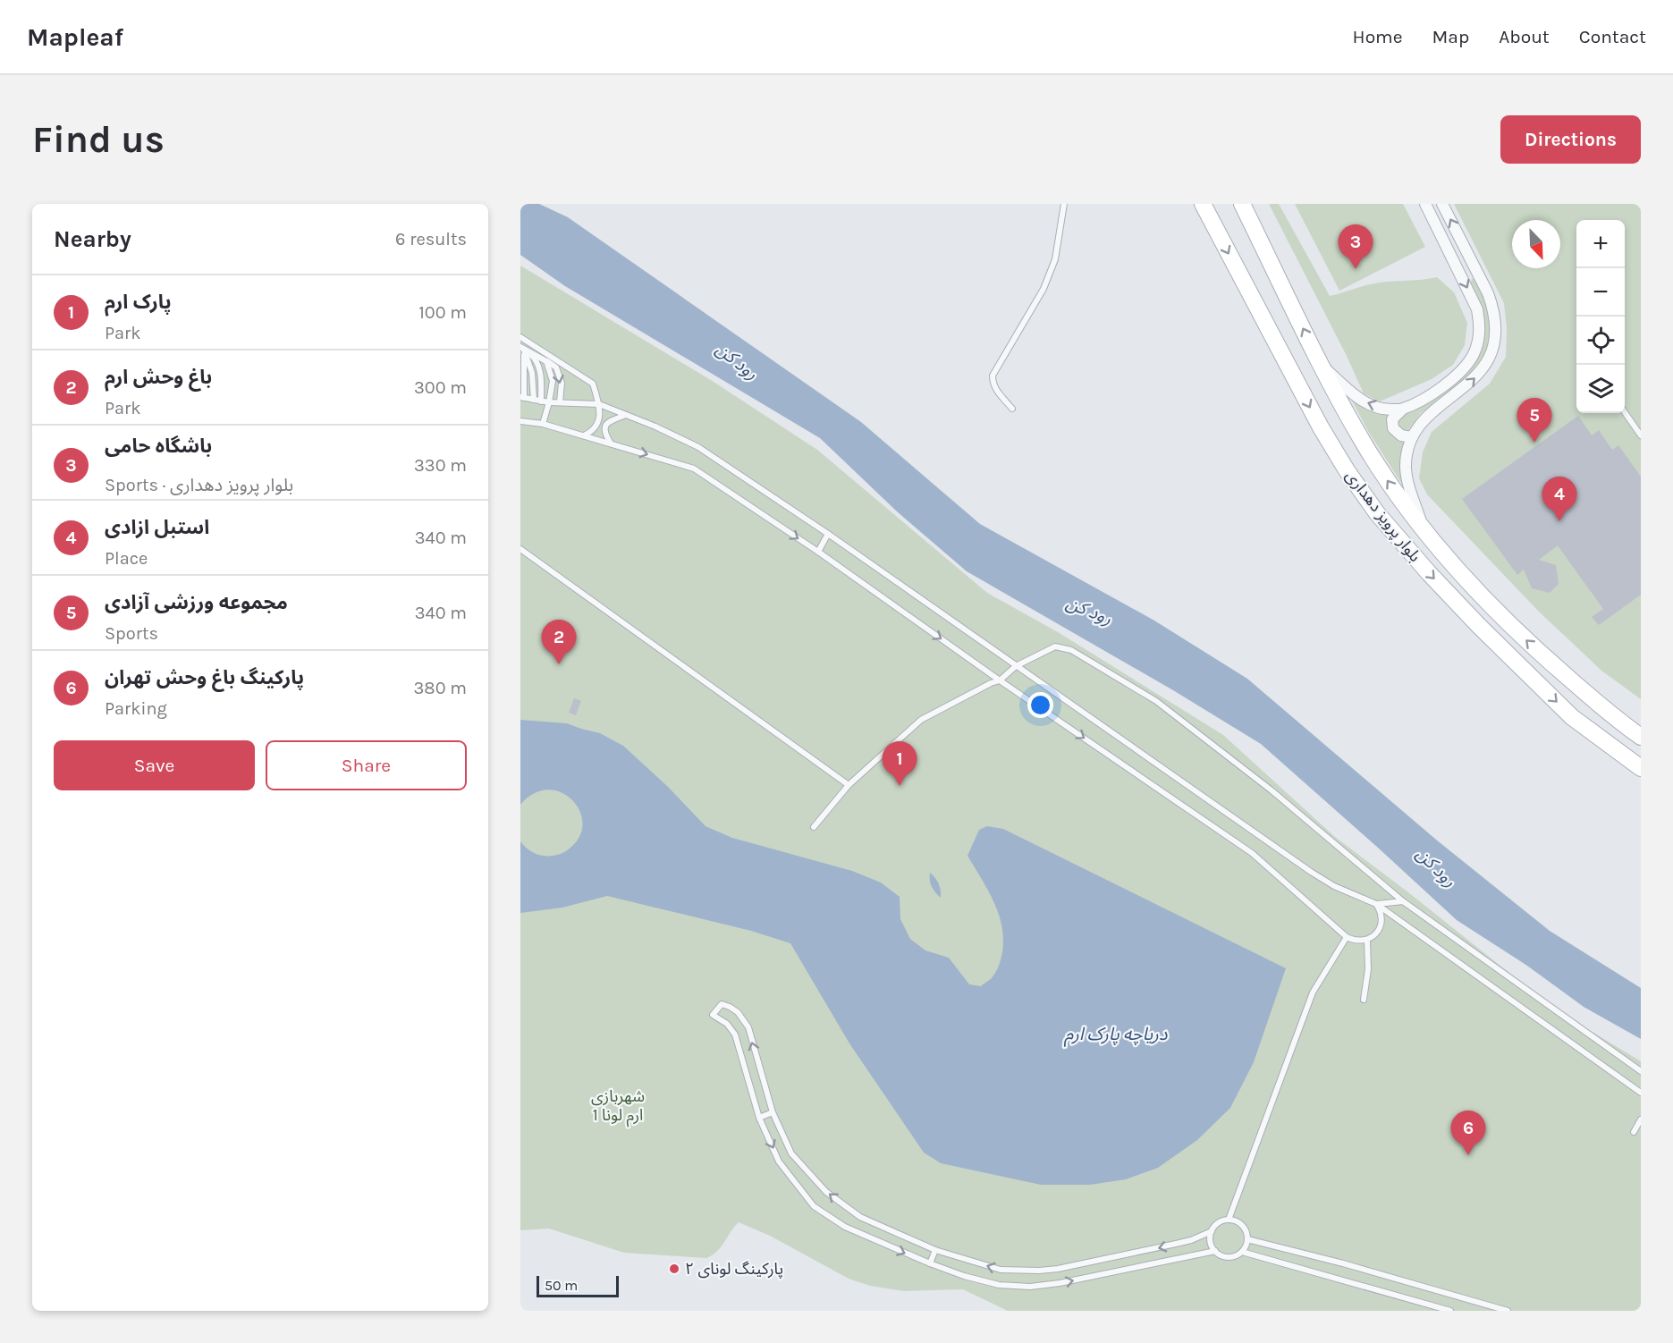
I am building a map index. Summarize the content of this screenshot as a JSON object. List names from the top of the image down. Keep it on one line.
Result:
{"streets":{"main road":["بلوار پرویز دهداری"]},"water":["رود کن","دریاچه پارک ارم"],"parks":["شهربازی ارم لونا 1"],"places":["پارکینگ لونای ۲"],"scale_bar":"50 m","north":"bottom right","page":{"header":"Mapleaf","nav":["Home","Map","About","Contact"],"buttons":["Directions",["Save","Share"]],"title":"Find us","heading":["Nearby","6 results"],"map_buttons":["+","−"],"pins":["3","5","4","2","1","6"],"list":[{"mark":"1","name":"پارک ارم","note":"Park","value":"100 m"},{"mark":"2","name":"باغ وحش ارم","note":"Park","value":"300 m"},{"mark":"3","name":"باشگاه حامی","note":"Sports · بلوار پرویز دهداری","value":"330 m"},{"mark":"4","name":"استبل ازادی","note":"Place","value":"340 m"},{"mark":"5","name":"مجموعه ورزشی آزادی","note":"Sports","value":"340 m"},{"mark":"6","name":"پارکینگ باغ وحش تهران","note":"Parking","value":"380 m"}],"scale":"50 m"}}
